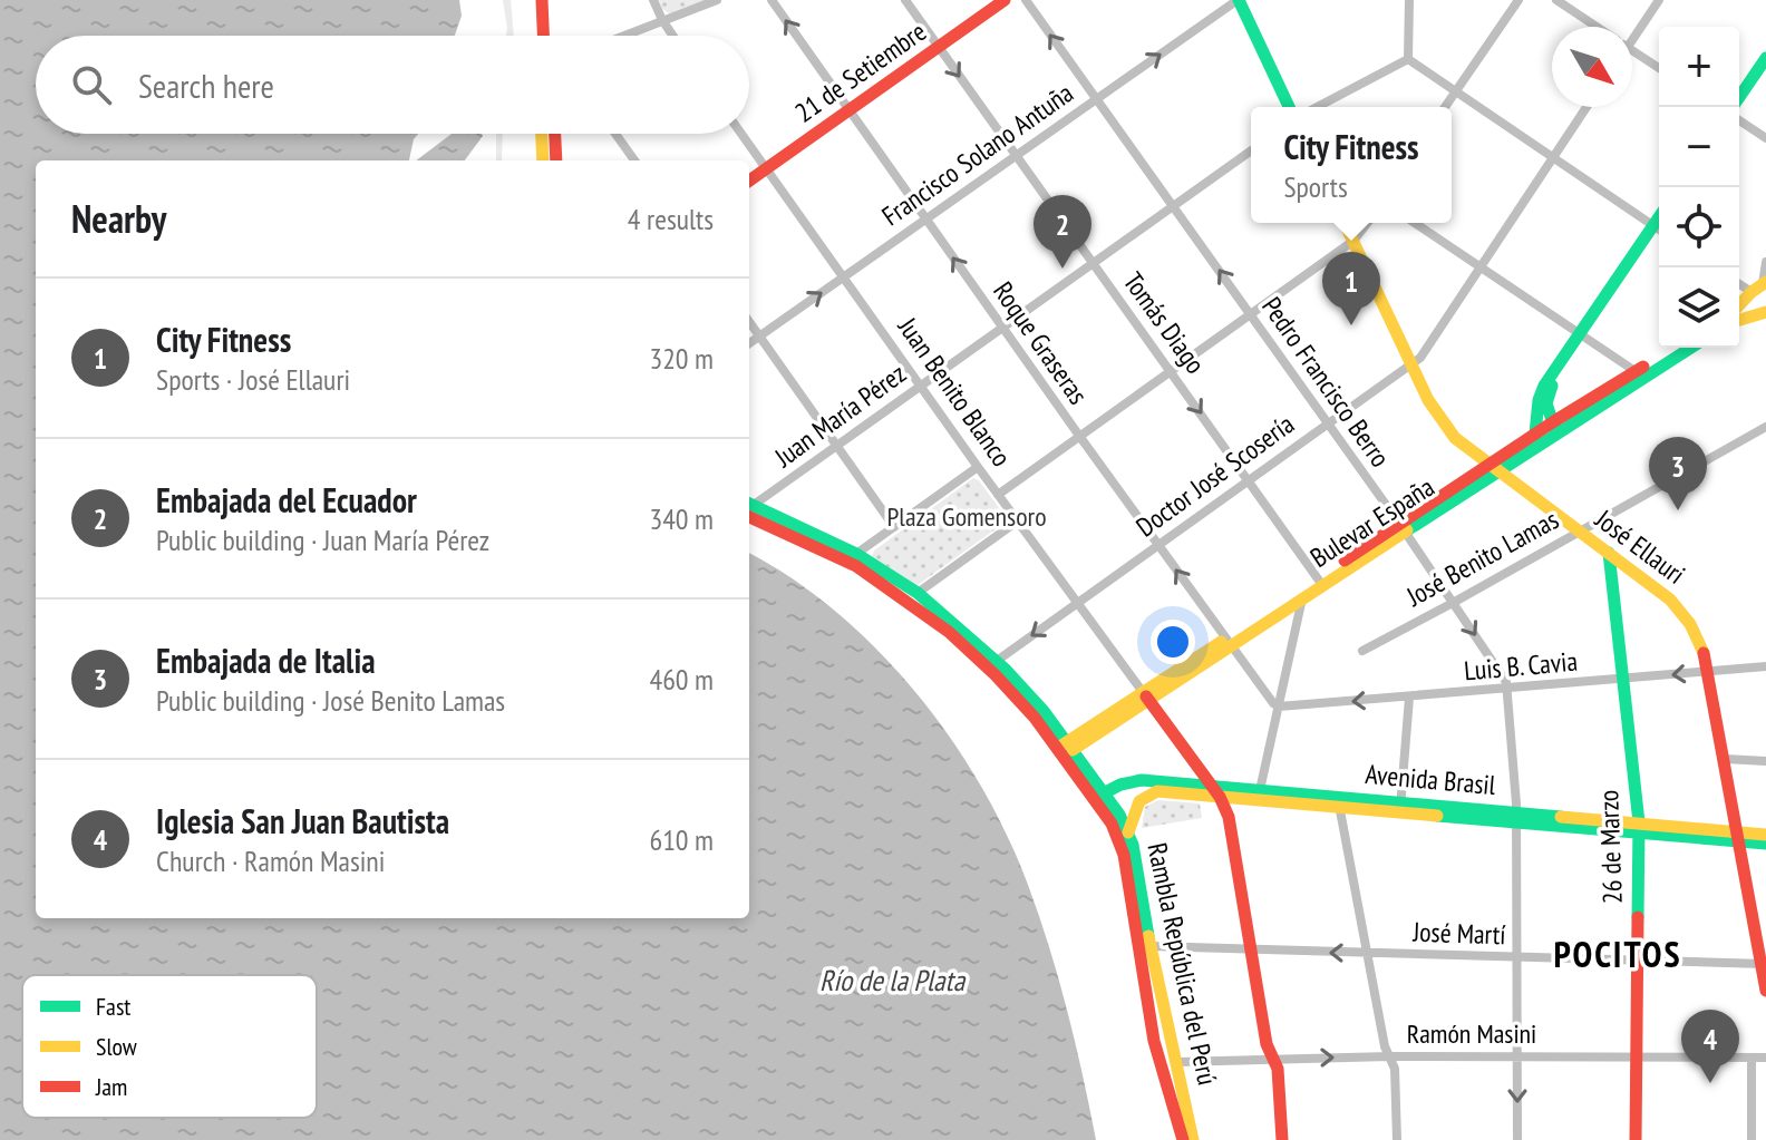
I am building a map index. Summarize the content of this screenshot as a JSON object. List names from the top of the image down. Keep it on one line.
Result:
{"streets":{"street":["21 de Setiembre","Francisco Solano Antuña","Tomás Diago","Roque Graseras","Pedro Francisco Berro","Juan Benito Blanco","Juan María Pérez","Doctor José Scosería","Bulevar España","José Ellauri","José Benito Lamas","Luis B. Cavia","Avenida Brasil","26 de Marzo","José Martí","Rambla República del Perú","Ramón Masini"]},"crossings":[["21 de Setiembre","Tomás Diago"],["21 de Setiembre","Roque Graseras"],["21 de Setiembre","Juan Benito Blanco"],["Francisco Solano Antuña","Tomás Diago"],["Francisco Solano Antuña","Roque Graseras"],["Francisco Solano Antuña","Pedro Francisco Berro"],["Francisco Solano Antuña","Juan Benito Blanco"],["Tomás Diago","Juan María Pérez"],["Tomás Diago","Doctor José Scosería"],["Tomás Diago","Bulevar España"],["Roque Graseras","Juan María Pérez"],["Roque Graseras","Doctor José Scosería"],["Roque Graseras","Bulevar España"],["Roque Graseras","Luis B. Cavia"],["Pedro Francisco Berro","Juan María Pérez"],["Pedro Francisco Berro","Doctor José Scosería"],["Pedro Francisco Berro","Bulevar España"],["Pedro Francisco Berro","José Benito Lamas"],["Pedro Francisco Berro","Luis B. Cavia"],["Pedro Francisco Berro","Avenida Brasil"],["Pedro Francisco Berro","José Martí"],["Pedro Francisco Berro","Ramón Masini"],["Juan Benito Blanco","Juan María Pérez"],["Juan Benito Blanco","Doctor José Scosería"],["Juan Benito Blanco","Bulevar España"],["Juan Benito Blanco","Avenida Brasil"],["Juan Benito Blanco","José Martí"],["Juan Benito Blanco","Ramón Masini"],["Doctor José Scosería","José Ellauri"],["Doctor José Scosería","Rambla República del Perú"],["Bulevar España","José Ellauri"],["Bulevar España","Rambla República del Perú"],["José Ellauri","José Benito Lamas"],["José Ellauri","Luis B. Cavia"],["José Ellauri","Avenida Brasil"],["José Ellauri","26 de Marzo"],["José Ellauri","José Martí"],["Luis B. Cavia","26 de Marzo"],["Avenida Brasil","26 de Marzo"],["Avenida Brasil","Rambla República del Perú"],["26 de Marzo","José Martí"],["26 de Marzo","Ramón Masini"],["José Martí","Rambla República del Perú"],["Rambla República del Perú","Ramón Masini"]],"one_way":["Francisco Solano Antuña","Tomás Diago","Roque Graseras","Luis B. Cavia"],"districts":["POCITOS"],"water":["Río de la Plata"],"parks":["Plaza Gomensoro"],"legend":["Fast","Slow","Jam"],"north":"bottom right","page":{"map_buttons":["+","−"],"search":"Search here","popup":["City Fitness","Sports"],"heading":["Nearby","4 results"],"pins":["2","1","3","4"],"list":[{"mark":"1","name":"City Fitness","note":"Sports · José Ellauri","value":"320 m"},{"mark":"2","name":"Embajada del Ecuador","note":"Public building · Juan María Pérez","value":"340 m"},{"mark":"3","name":"Embajada de Italia","note":"Public building · José Benito Lamas","value":"460 m"},{"mark":"4","name":"Iglesia San Juan Bautista","note":"Church · Ramón Masini","value":"610 m"}]}}
